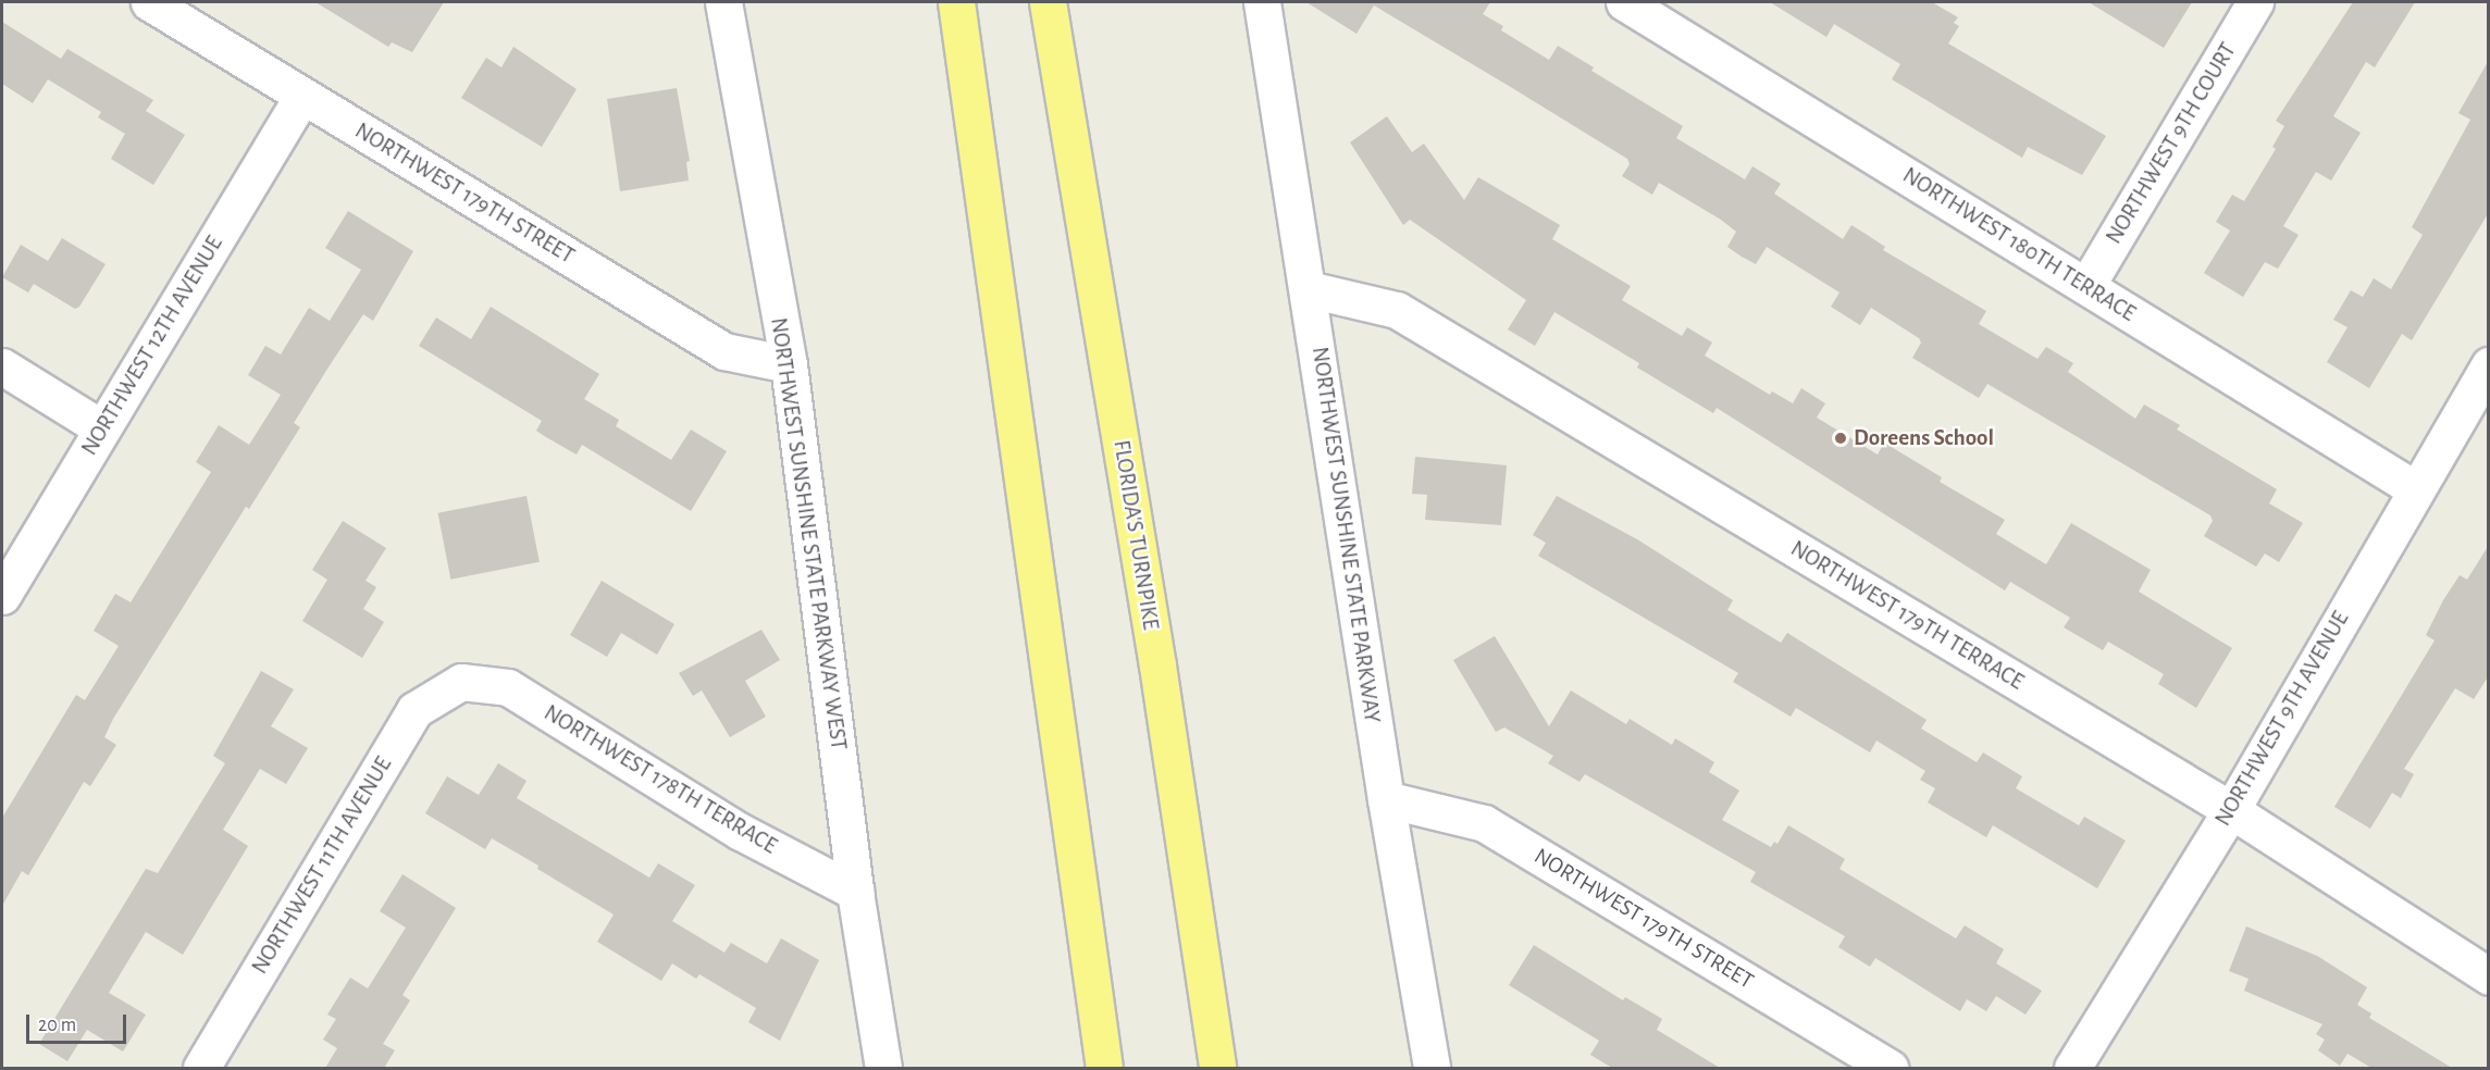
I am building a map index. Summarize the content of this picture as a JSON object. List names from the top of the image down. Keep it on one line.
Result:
{"streets":{"highway":["FLORIDA'S TURNPIKE"],"street":["NORTHWEST 9TH COURT","NORTHWEST 179TH STREET","NORTHWEST 180TH TERRACE","NORTHWEST 12TH AVENUE","NORTHWEST SUNSHINE STATE PARKWAY WEST","NORTHWEST SUNSHINE STATE PARKWAY","NORTHWEST 179TH TERRACE","NORTHWEST 9TH AVENUE","NORTHWEST 178TH TERRACE","NORTHWEST 11TH AVENUE"]},"crossings":[["NORTHWEST 9TH COURT","NORTHWEST 180TH TERRACE"],["NORTHWEST 179TH STREET","NORTHWEST 12TH AVENUE"],["NORTHWEST 179TH STREET","NORTHWEST SUNSHINE STATE PARKWAY WEST"],["NORTHWEST 179TH STREET","NORTHWEST SUNSHINE STATE PARKWAY"],["NORTHWEST 180TH TERRACE","NORTHWEST 9TH AVENUE"],["NORTHWEST SUNSHINE STATE PARKWAY WEST","NORTHWEST 178TH TERRACE"],["NORTHWEST SUNSHINE STATE PARKWAY","NORTHWEST 179TH TERRACE"],["NORTHWEST 179TH TERRACE","NORTHWEST 9TH AVENUE"],["NORTHWEST 178TH TERRACE","NORTHWEST 11TH AVENUE"]],"places":["Doreens School"],"scale_bar":"20 m"}
